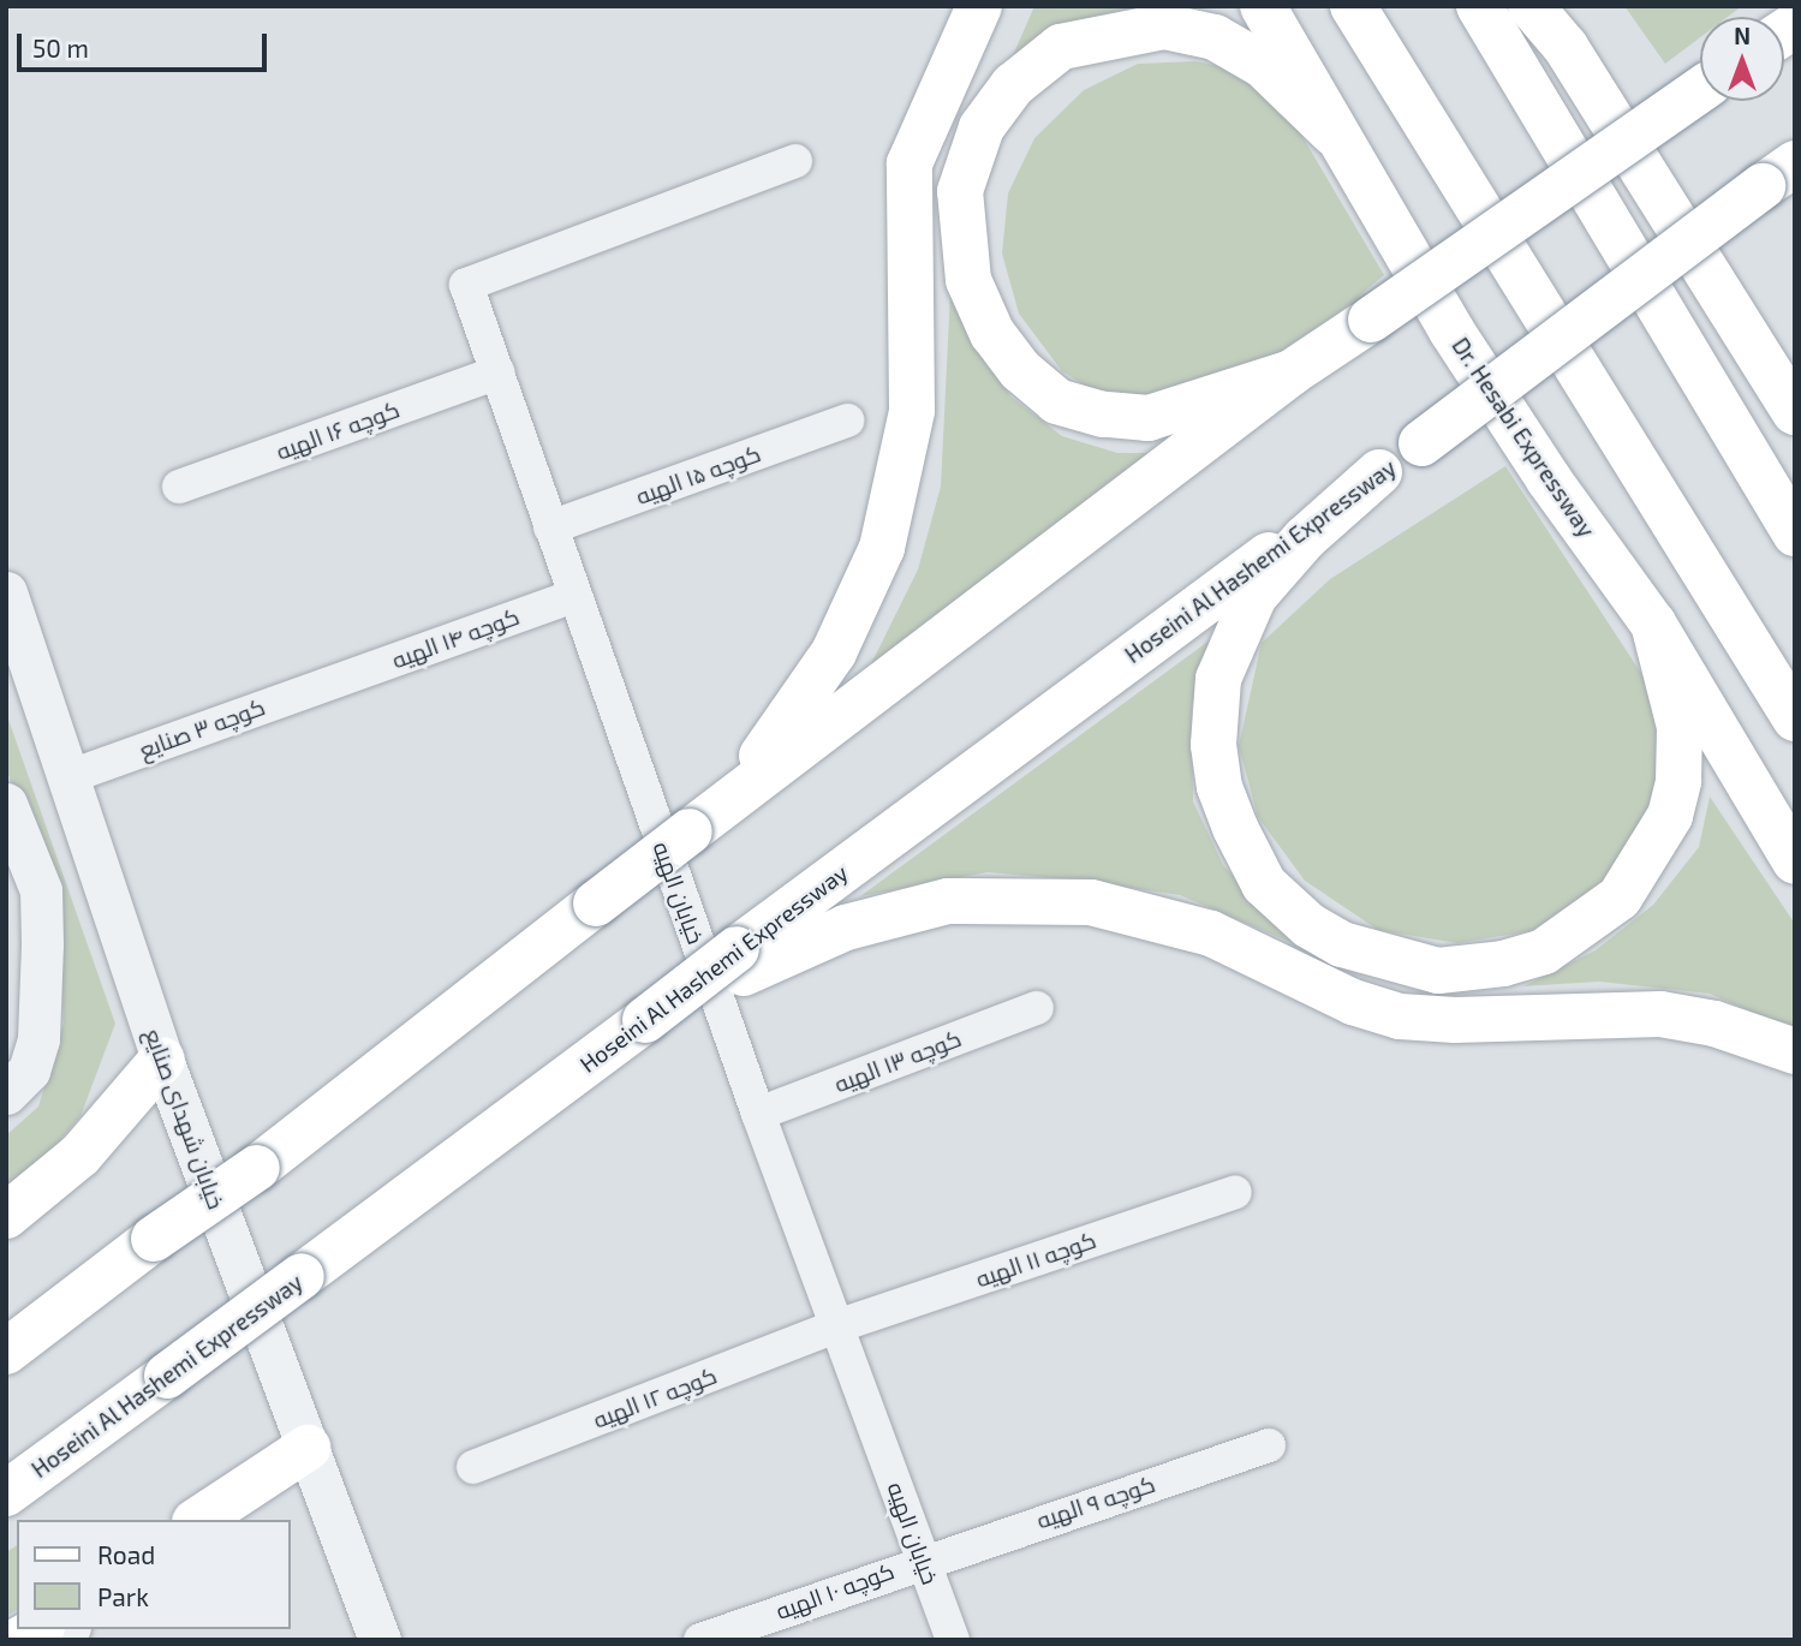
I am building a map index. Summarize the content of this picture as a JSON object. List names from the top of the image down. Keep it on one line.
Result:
{"streets":{"main road":["Dr. Hesabi Expressway","Hoseini Al Hashemi Expressway"],"street":["کوچه ۱۶ الهیه","کوچه ۱۵ الهیه","کوچه ۱۴ الهیه","کوچه ۳ صنایع","خیابان الهیه","کوچه ۱۳ الهیه","خیابان شهدای صنایع","کوچه ۱۱ الهیه","کوچه ۱۲ الهیه","کوچه ۹ الهیه","کوچه ۱۰ الهیه"]},"crossings":[["کوچه ۱۶ الهیه","خیابان الهیه"],["کوچه ۱۵ الهیه","خیابان الهیه"],["کوچه ۱۴ الهیه","کوچه ۳ صنایع"],["کوچه ۱۴ الهیه","خیابان الهیه"],["کوچه ۳ صنایع","خیابان شهدای صنایع"],["خیابان الهیه","کوچه ۱۳ الهیه"],["خیابان الهیه","کوچه ۱۱ الهیه"],["خیابان الهیه","کوچه ۱۲ الهیه"],["خیابان الهیه","کوچه ۹ الهیه"],["خیابان الهیه","کوچه ۱۰ الهیه"],["کوچه ۱۱ الهیه","کوچه ۱۲ الهیه"],["کوچه ۹ الهیه","کوچه ۱۰ الهیه"]],"legend":["Road","Park"],"scale_bar":"50 m","north":"top"}
